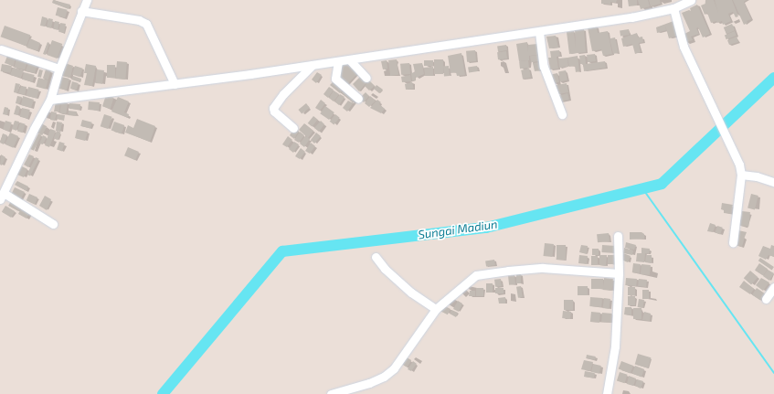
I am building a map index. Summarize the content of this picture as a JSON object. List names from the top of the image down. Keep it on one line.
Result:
{"water":["Sungai Madiun"]}
